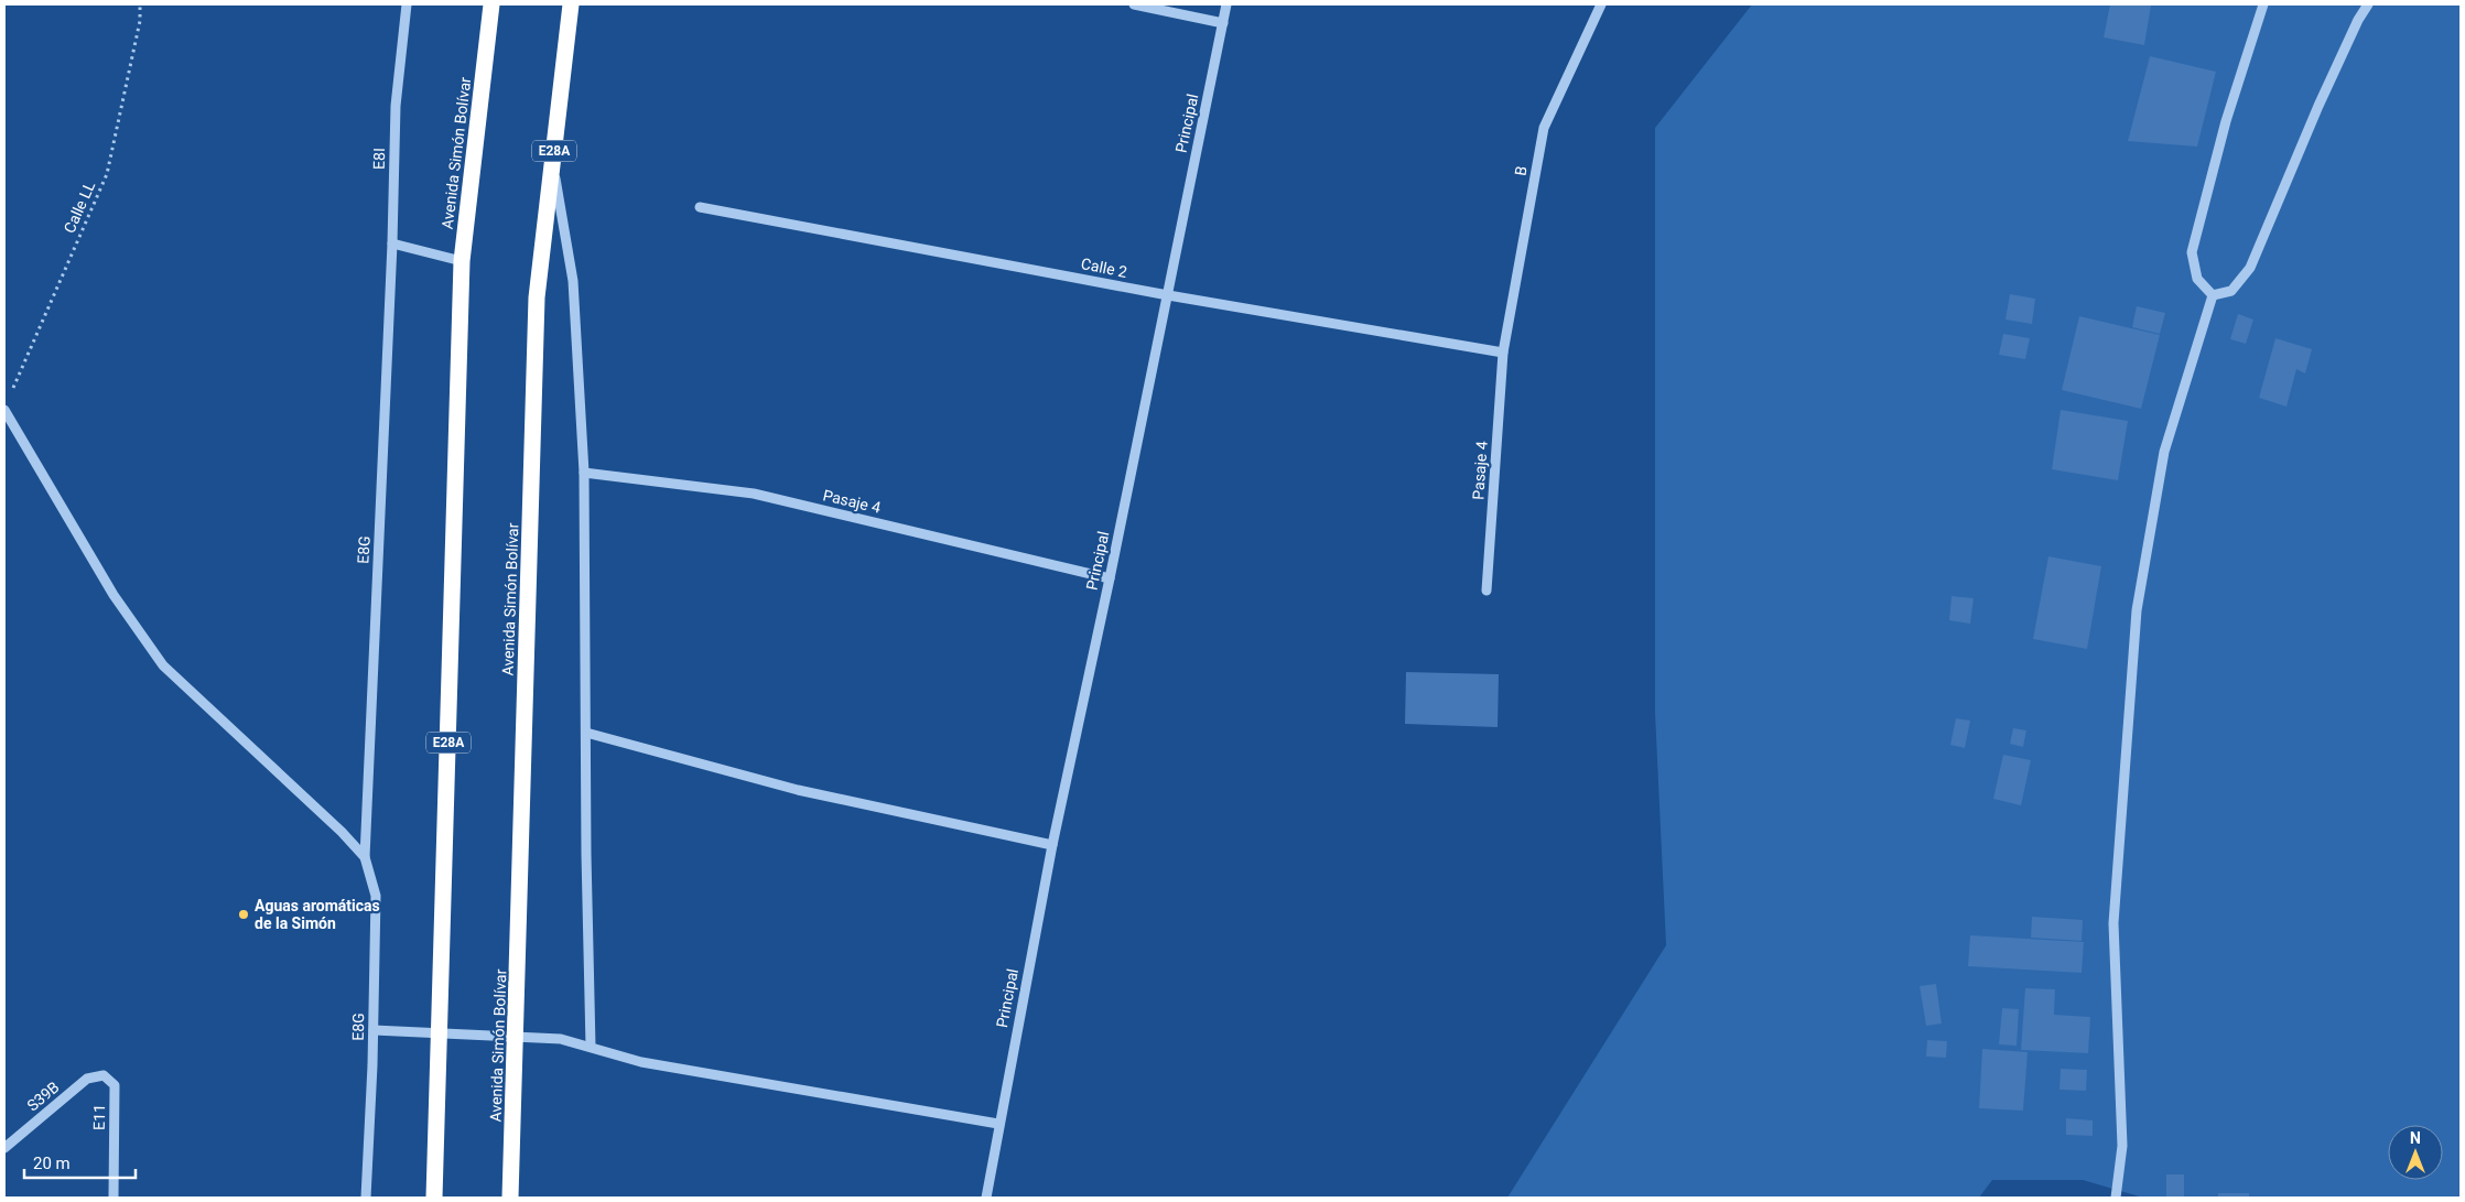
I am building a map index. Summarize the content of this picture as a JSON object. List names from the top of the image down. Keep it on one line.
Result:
{"streets":{"highway":["E28A","Avenida Simón Bolívar"],"street":["Principal","E8I","B","Calle 2","Pasaje 4","E8G","S39B","E11"],"path":["Calle LL"]},"crossings":[["Principal","Calle 2"],["Principal","Pasaje 4"],["E8I","E8G"],["B","Calle 2"],["B","Pasaje 4"],["Calle 2","Pasaje 4"],["S39B","E11"]],"places":["Aguas aromáticas de la Simón"],"scale_bar":"20 m","north":"top"}
